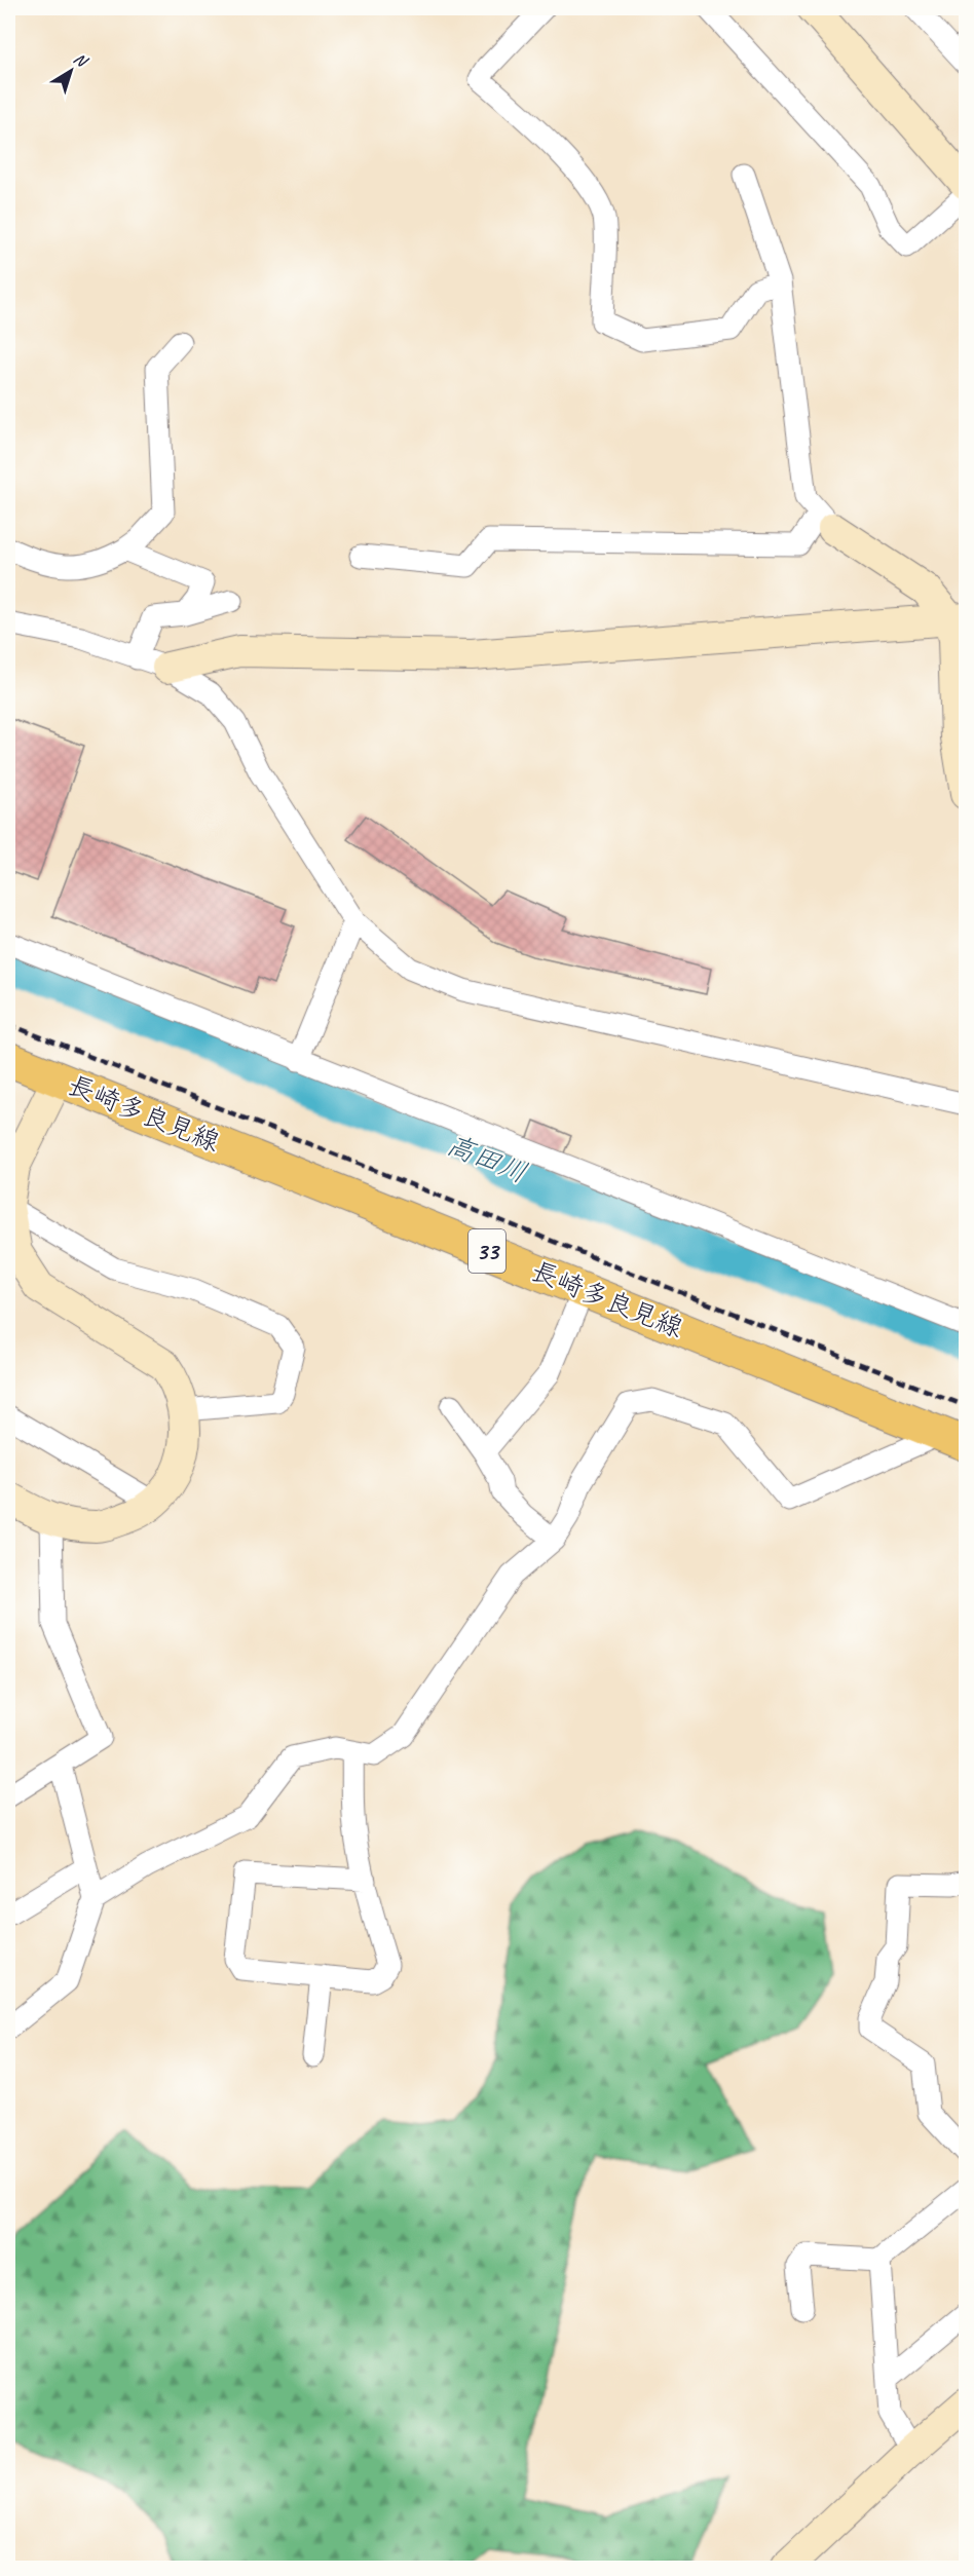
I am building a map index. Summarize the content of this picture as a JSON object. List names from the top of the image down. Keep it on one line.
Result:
{"streets":{"main road":["長崎多良見線","33"]},"water":["高田川"],"north":"top right"}
